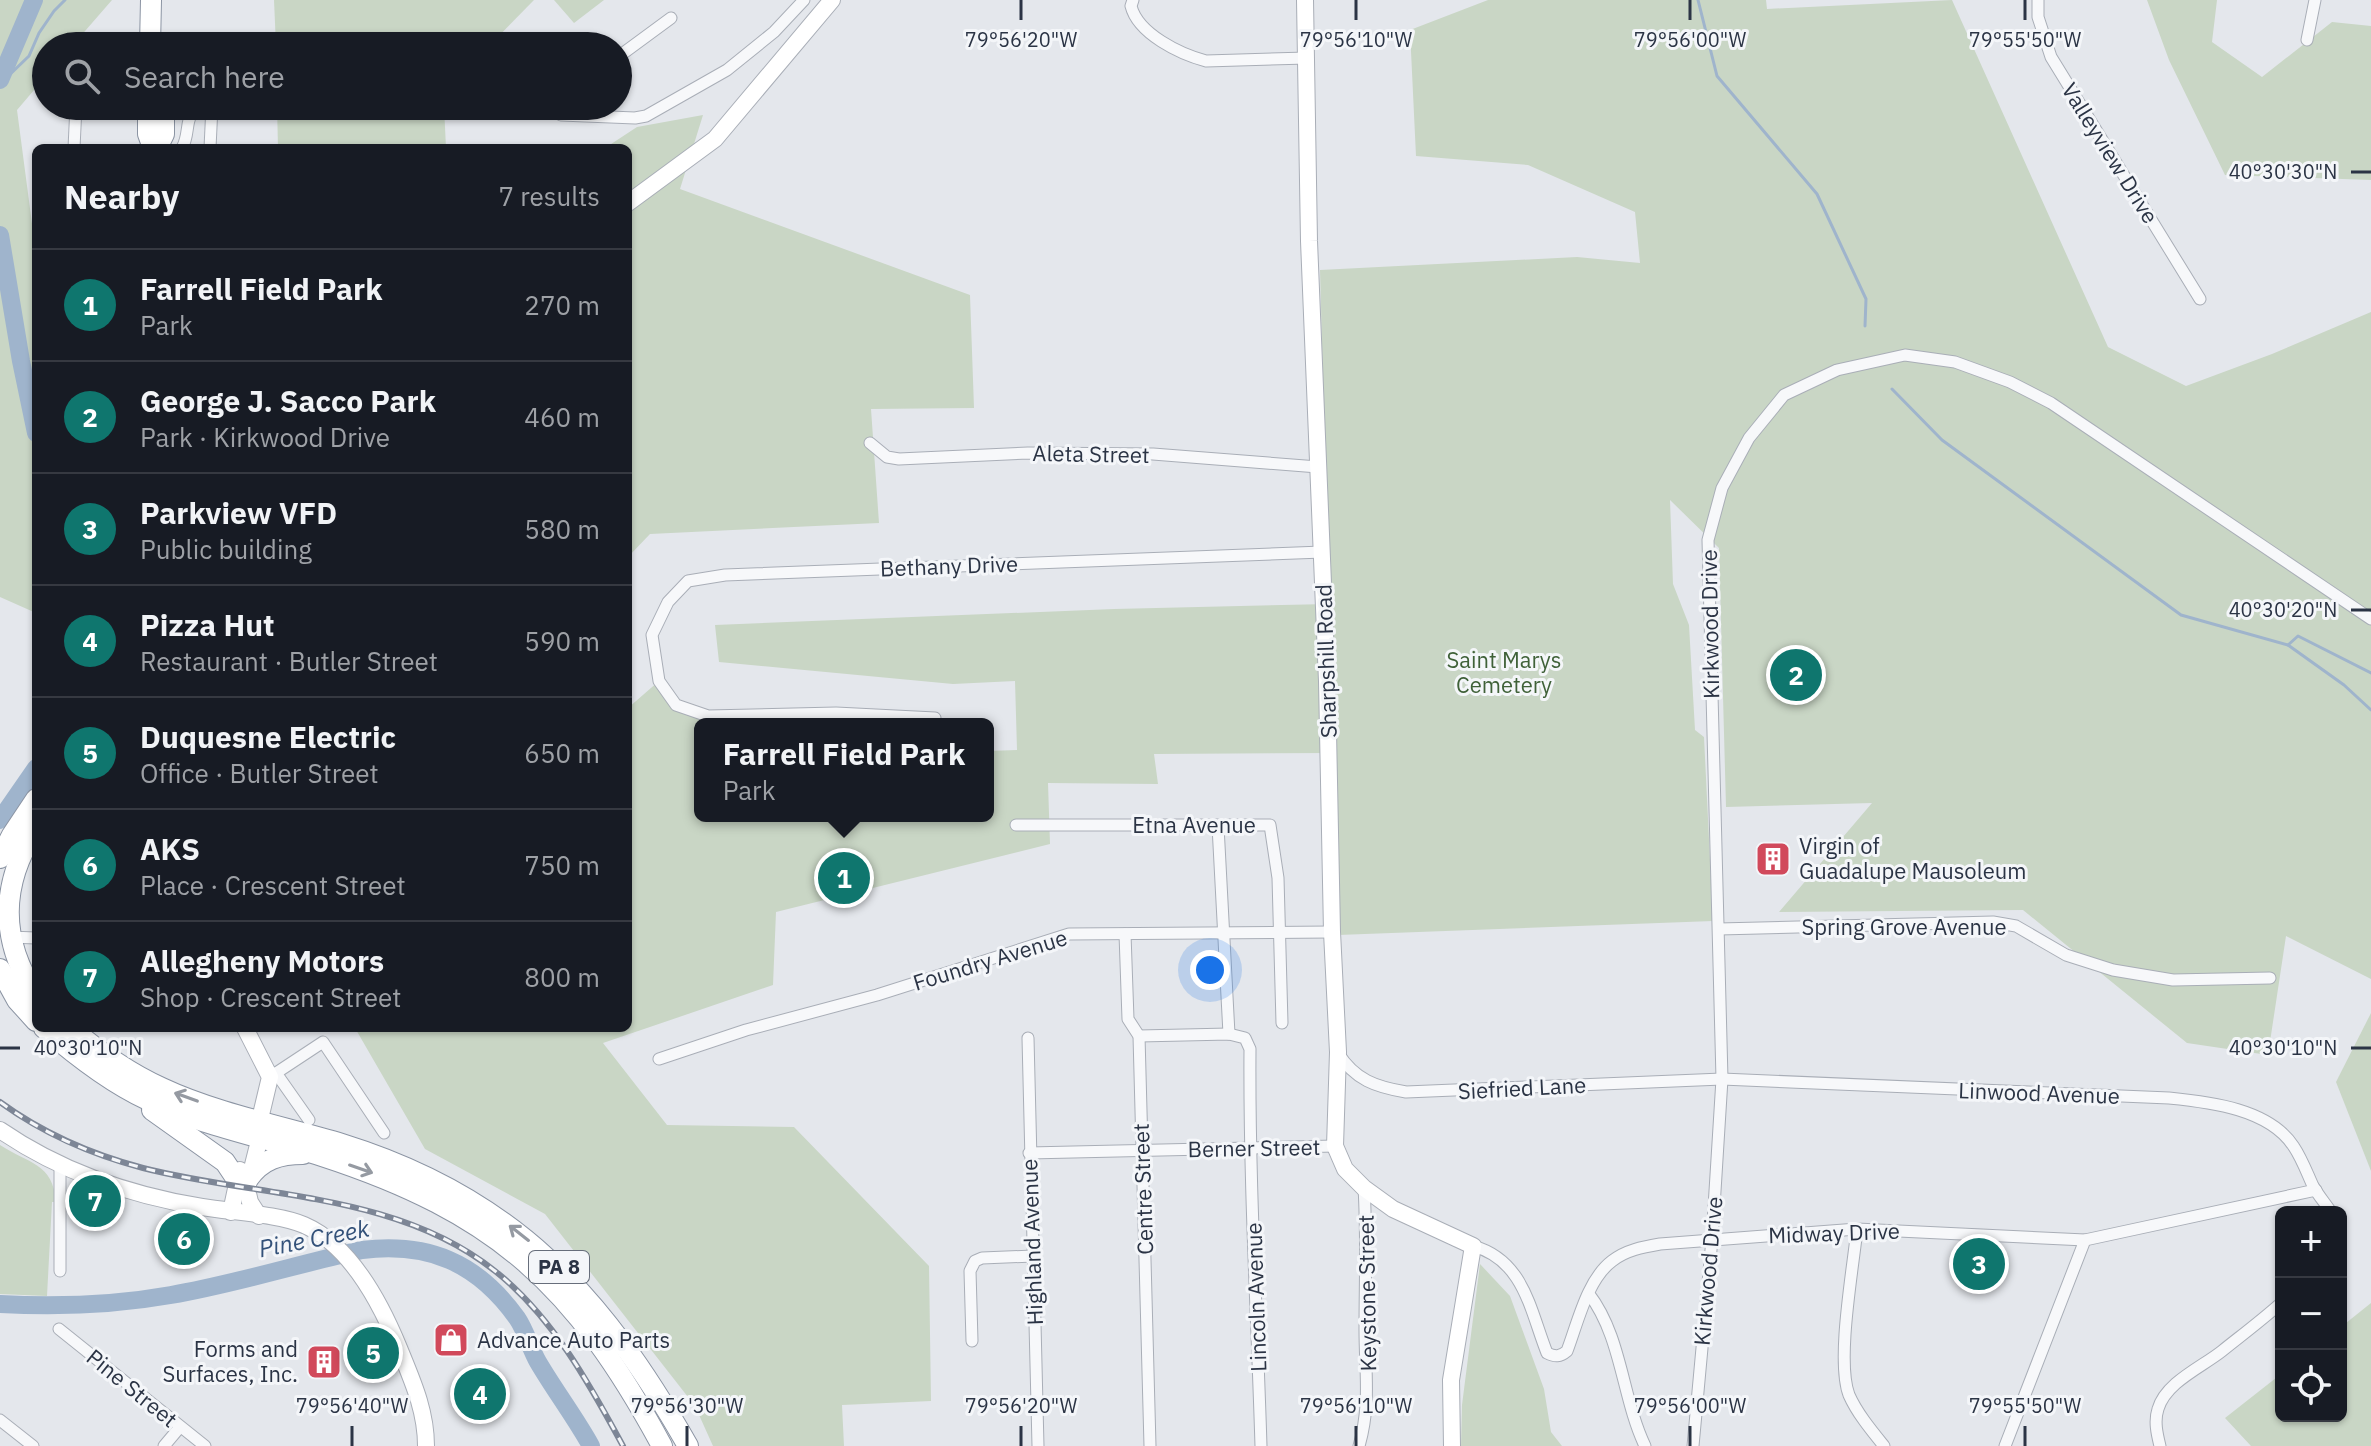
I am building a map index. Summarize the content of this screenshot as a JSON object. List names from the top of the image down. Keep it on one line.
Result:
{"streets":{"highway":["PA 8"],"street":["Valleyview Drive","Aleta Street","Bethany Drive","Kirkwood Drive","Sharpshill Road","Etna Avenue","Spring Grove Avenue","Foundry Avenue","Siefried Lane","Linwood Avenue","Berner Street","Centre Street","Midway Drive","Highland Avenue","Keystone Street","Lincoln Avenue","Pine Street"]},"crossings":[["Aleta Street","Sharpshill Road"],["Bethany Drive","Sharpshill Road"],["Kirkwood Drive","Spring Grove Avenue"],["Kirkwood Drive","Siefried Lane"],["Kirkwood Drive","Linwood Avenue"],["Kirkwood Drive","Midway Drive"],["Sharpshill Road","Foundry Avenue"],["Sharpshill Road","Siefried Lane"],["Sharpshill Road","Berner Street"],["Etna Avenue","Foundry Avenue"],["Foundry Avenue","Centre Street"],["Siefried Lane","Linwood Avenue"],["Linwood Avenue","Midway Drive"],["Berner Street","Centre Street"],["Berner Street","Highland Avenue"],["Berner Street","Lincoln Avenue"]],"water":["Pine Creek"],"parks":["Saint Marys Cemetery"],"places":{"building":["Virgin of Guadalupe Mausoleum","Forms and Surfaces, Inc."],"shop":["Advance Auto Parts"]},"page":{"search":"Search here","heading":["Nearby","7 results"],"list":[{"mark":"1","name":"Farrell Field Park","note":"Park","value":"270 m"},{"mark":"2","name":"George J. Sacco Park","note":"Park · Kirkwood Drive","value":"460 m"},{"mark":"3","name":"Parkview VFD","note":"Public building","value":"580 m"},{"mark":"4","name":"Pizza Hut","note":"Restaurant · Butler Street","value":"590 m"},{"mark":"5","name":"Duquesne Electric","note":"Office · Butler Street","value":"650 m"},{"mark":"6","name":"AKS","note":"Place · Crescent Street","value":"750 m"},{"mark":"7","name":"Allegheny Motors","note":"Shop · Crescent Street","value":"800 m"}],"pins":["2","1","7","6","3","5","4"],"popup":["Farrell Field Park","Park"],"map_buttons":["+","−"]},"coordinates":["79°56'20\"W","79°56'10\"W","79°56'00\"W","79°55'50\"W","40°30'30\"N","40°30'20\"N","40°30'10\"N","79°56'40\"W","79°56'30\"W"]}
